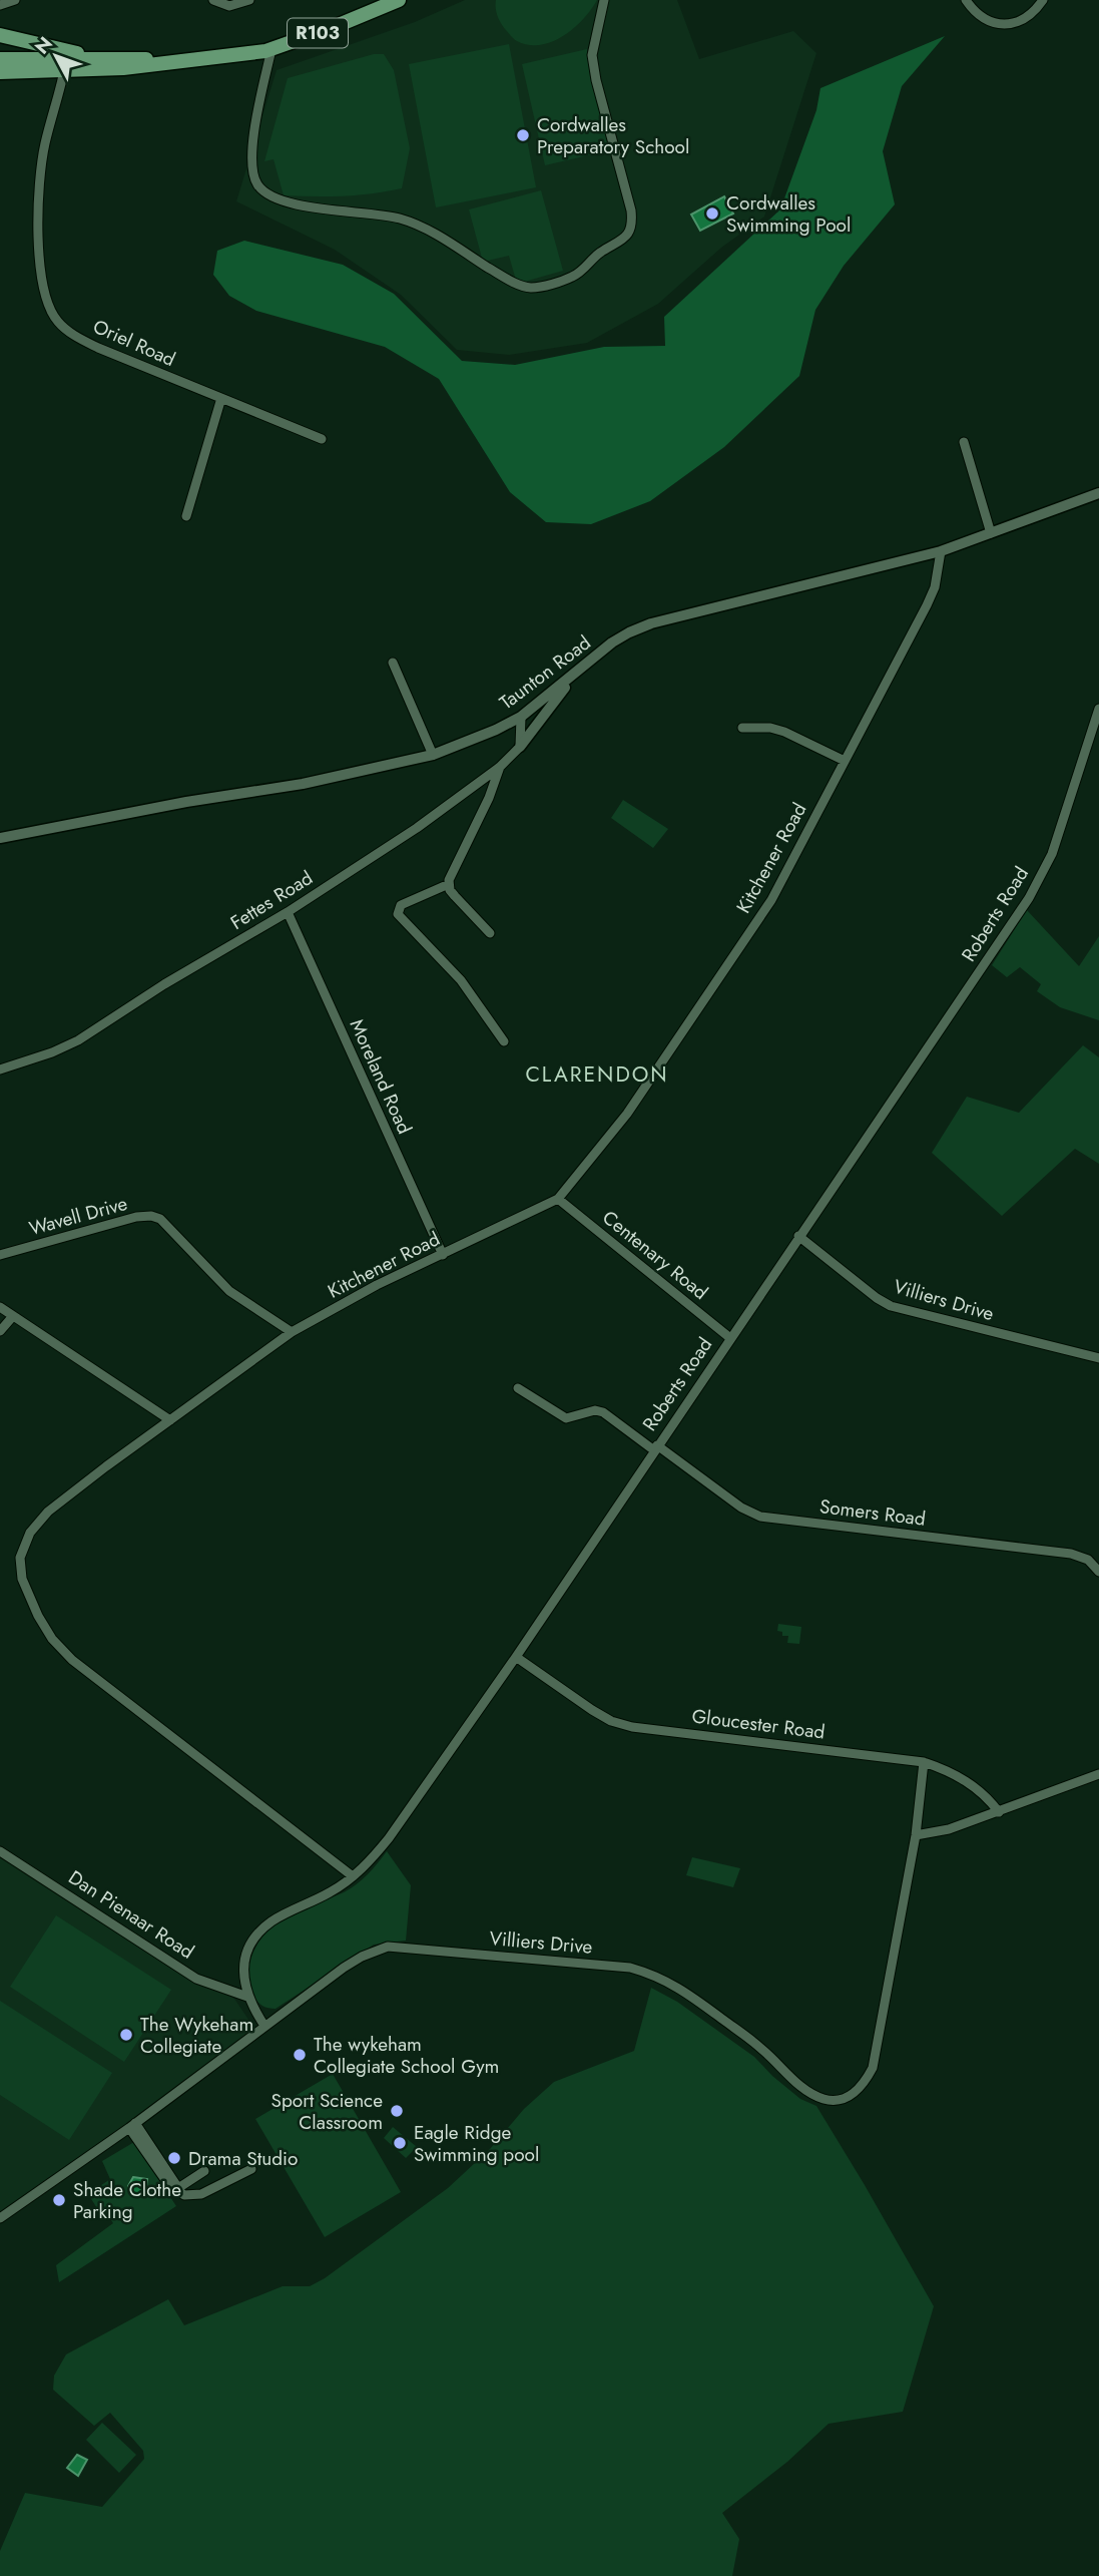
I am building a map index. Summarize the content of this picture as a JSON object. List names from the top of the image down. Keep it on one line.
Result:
{"streets":{"main road":["R103"],"street":["Oriel Road","Taunton Road","Kitchener Road","Fettes Road","Roberts Road","Moreland Road","Wavell Drive","Centenary Road","Villiers Drive","Somers Road","Gloucester Road","Dan Pienaar Road"]},"crossings":[["R103","Oriel Road"],["Taunton Road","Kitchener Road"],["Kitchener Road","Roberts Road"],["Kitchener Road","Moreland Road"],["Kitchener Road","Wavell Drive"],["Kitchener Road","Centenary Road"],["Fettes Road","Moreland Road"],["Roberts Road","Centenary Road"],["Roberts Road","Villiers Drive"],["Roberts Road","Somers Road"],["Roberts Road","Gloucester Road"],["Roberts Road","Dan Pienaar Road"],["Villiers Drive","Gloucester Road"]],"districts":["CLARENDON"],"places":["Cordwalles Preparatory School","Cordwalles Swimming Pool","The Wykeham Collegiate","The wykeham Collegiate School Gym","Sport Science Classroom","Eagle Ridge Swimming pool","Drama Studio","Shade Clothe Parking"],"north":"top left"}
